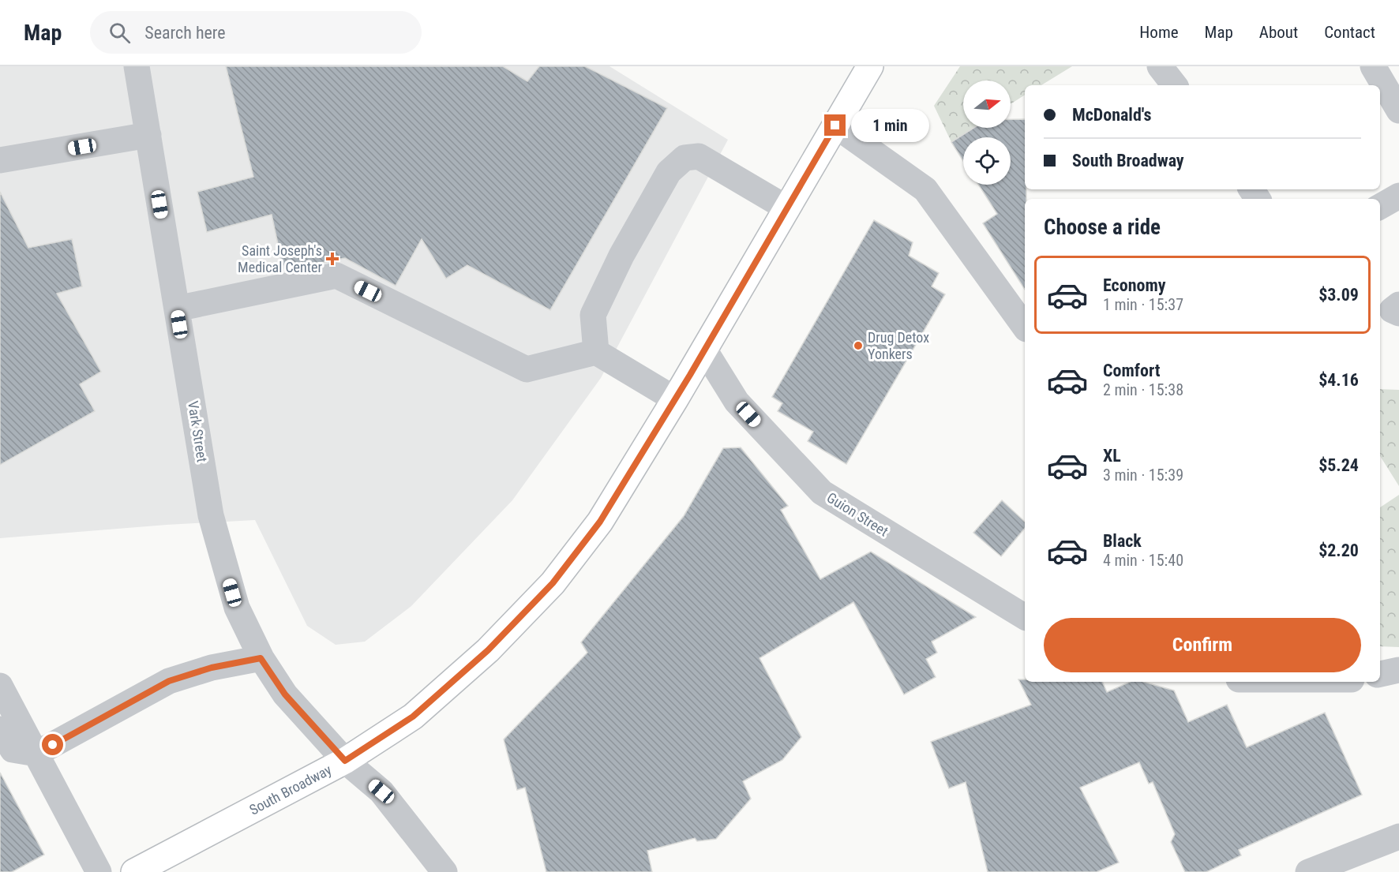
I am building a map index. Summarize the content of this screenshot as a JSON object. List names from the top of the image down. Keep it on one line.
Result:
{"streets":{"main road":["South Broadway"],"street":["Vark Street","Guion Street"]},"crossings":[["Vark Street","South Broadway"],["Guion Street","South Broadway"]],"places":{"health":["Saint Joseph's Medical Center"],"other":["Drug Detox Yonkers"]},"north":"right","page":{"header":"Map","search":"Search here","nav":["Home","Map","About","Contact"],"banner":["McDonald's","South Broadway"],"bubble":"1 min","heading":"Choose a ride","list":[{"name":"Economy","note":"1 min · 15:37","value":"$3.09"},{"name":"Comfort","note":"2 min · 15:38","value":"$4.16"},{"name":"XL","note":"3 min · 15:39","value":"$5.24"},{"name":"Black","note":"4 min · 15:40","value":"$2.20"}],"buttons":"Confirm"}}
